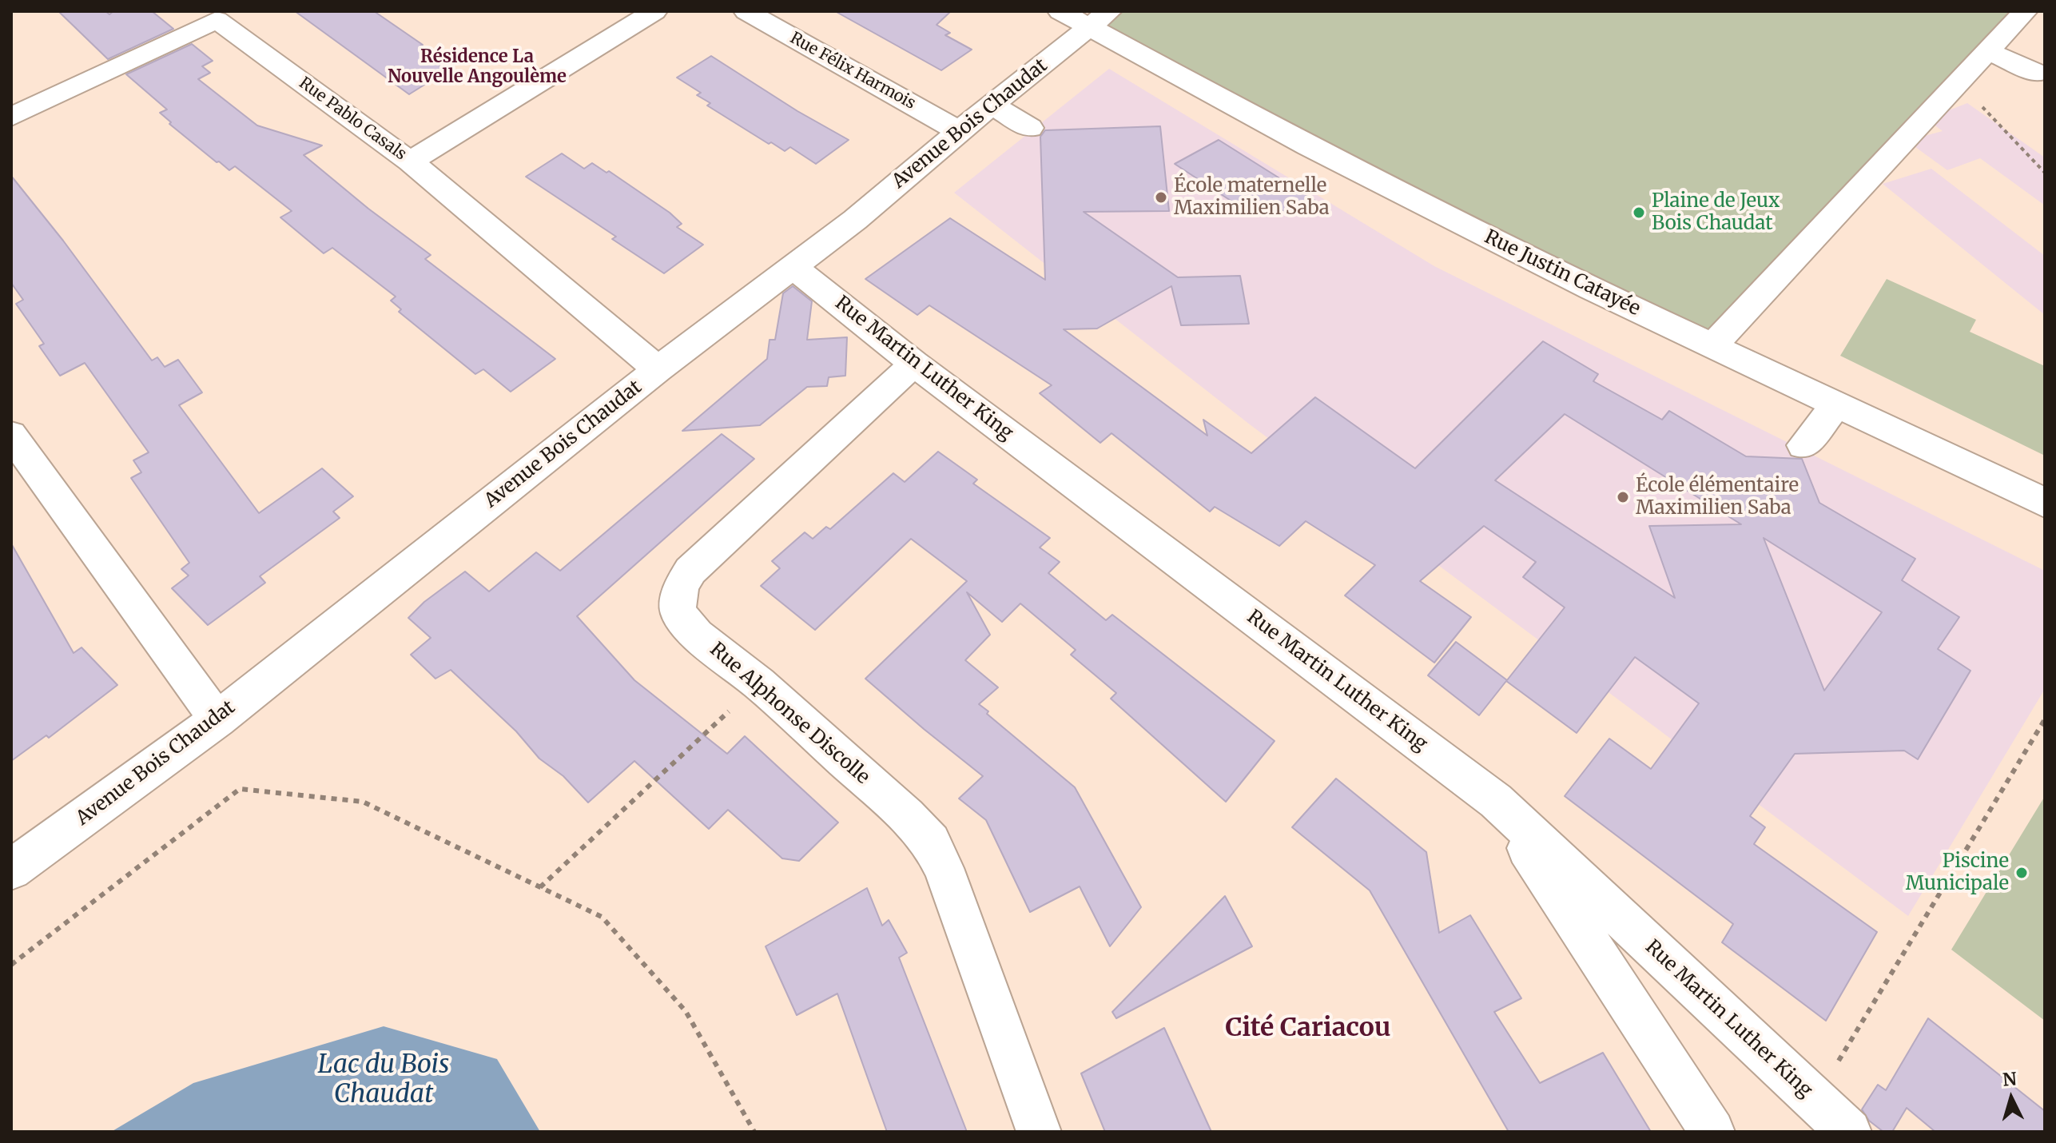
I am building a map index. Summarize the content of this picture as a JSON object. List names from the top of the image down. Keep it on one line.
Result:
{"streets":{"street":["Rue Félix Harmois","Rue Pablo Casals","Avenue Bois Chaudat","Rue Justin Catayée","Rue Martin Luther King","Rue Alphonse Discolle"]},"crossings":[["Rue Félix Harmois","Avenue Bois Chaudat"],["Rue Pablo Casals","Avenue Bois Chaudat"],["Avenue Bois Chaudat","Rue Justin Catayée"],["Avenue Bois Chaudat","Rue Martin Luther King"],["Rue Martin Luther King","Rue Alphonse Discolle"]],"districts":["Résidence La Nouvelle Angoulème","Cité Cariacou"],"water":["Lac du Bois Chaudat"],"places":["École maternelle Maximilien Saba","Plaine de Jeux Bois Chaudat","École élémentaire Maximilien Saba","Piscine Municipale"],"north":"top"}
